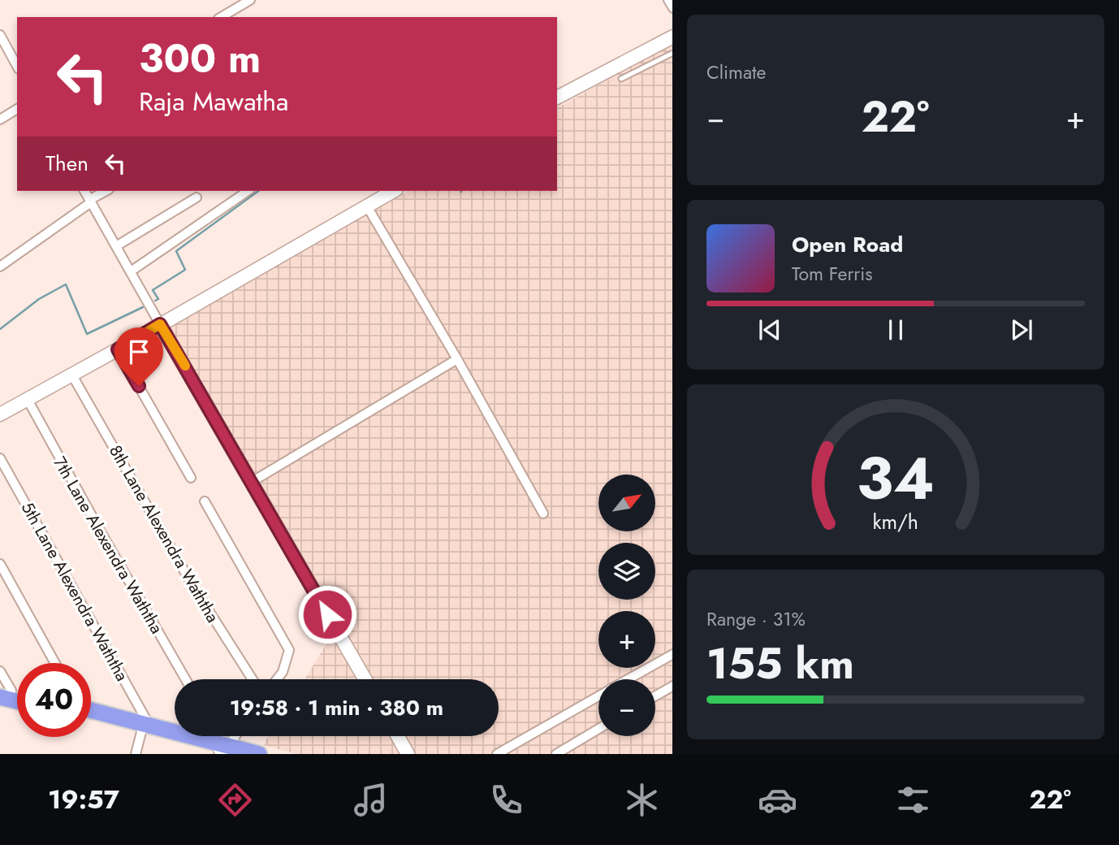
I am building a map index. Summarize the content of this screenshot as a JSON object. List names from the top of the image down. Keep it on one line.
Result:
{"streets":{"street":["8th Lane Alexendra Waththa","7th Lane Alexendra Waththa","5th Lane Alexendra Waththa"]},"north":"top right","page":{"tile":["Climate",["Range · 31%","155 km"]],"turn":["300 m","Raja Mawatha"],"heat":["−","22°","+"],"then":"Then","song":["Open Road","Tom Ferris"],"map_buttons":["+","−"],"limit":"40","trip":"19:58 · 1 min · 380 m","tabs":["19:57","22°"],"gauge":["34","km/h"]}}
